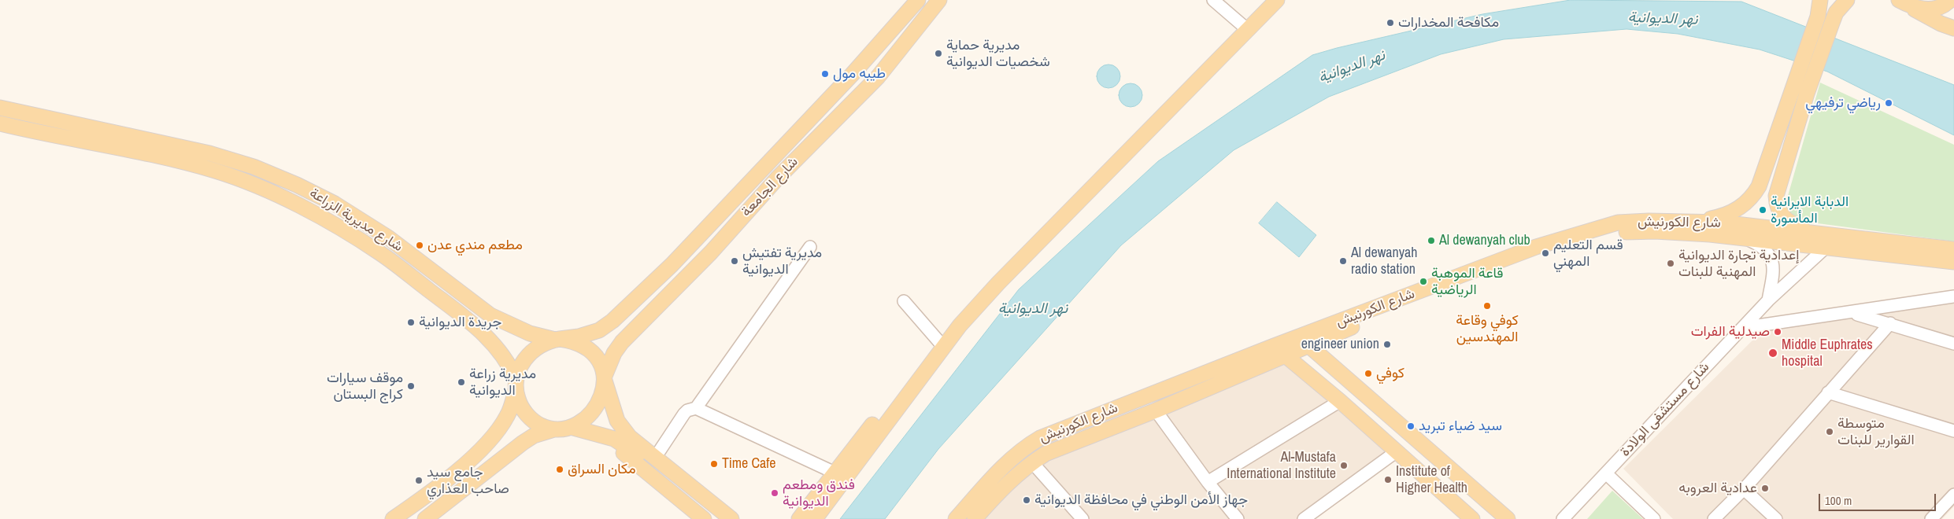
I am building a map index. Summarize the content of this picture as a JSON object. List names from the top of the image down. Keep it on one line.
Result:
{"streets":{"main road":["شارع الجامعة","شارع مديرية الزراعة","شارع الكورنيش"],"street":["شارع مستشفى الولادة"]},"crossings":[["شارع الجامعة","شارع مديرية الزراعة"],["شارع الكورنيش","شارع مستشفى الولادة"]],"water":["نهر الديوانية"],"places":["مكافحة المخدارات","مديرية حماية شخصيات الديوانية","طيبه مول","رياضي ترفيهي","الدبابة الايرانية المأسورة","Al dewanyah club","مطعم مندي عدن","قسم التعليم المهني","مديرية تفتيش الديوانية","Al dewanyah radio station","إعدادية تجارة الديوانية المهنية للبنات","قاعة الموهبة الرياضية","كوفي وقاعة المهندسين","جريدة الديوانية","صيدلية الفرات","engineer union","Middle Euphrates hospital","كوفي","مديرية زراعة الديوانية","موقف سيارات كراج البستان","سيد ضياء تبريد","متوسطة القوارير للبنات","Time Cafe","Al-Mustafa International Institute","مكان السراق","Institute of Higher Health","جامع سيد صاحب العذاري","عدادية العروبه","فندق ومطعم الديوانية","جهاز الأمن الوطني في محافظة الديوانية"],"scale_bar":"100 m"}
